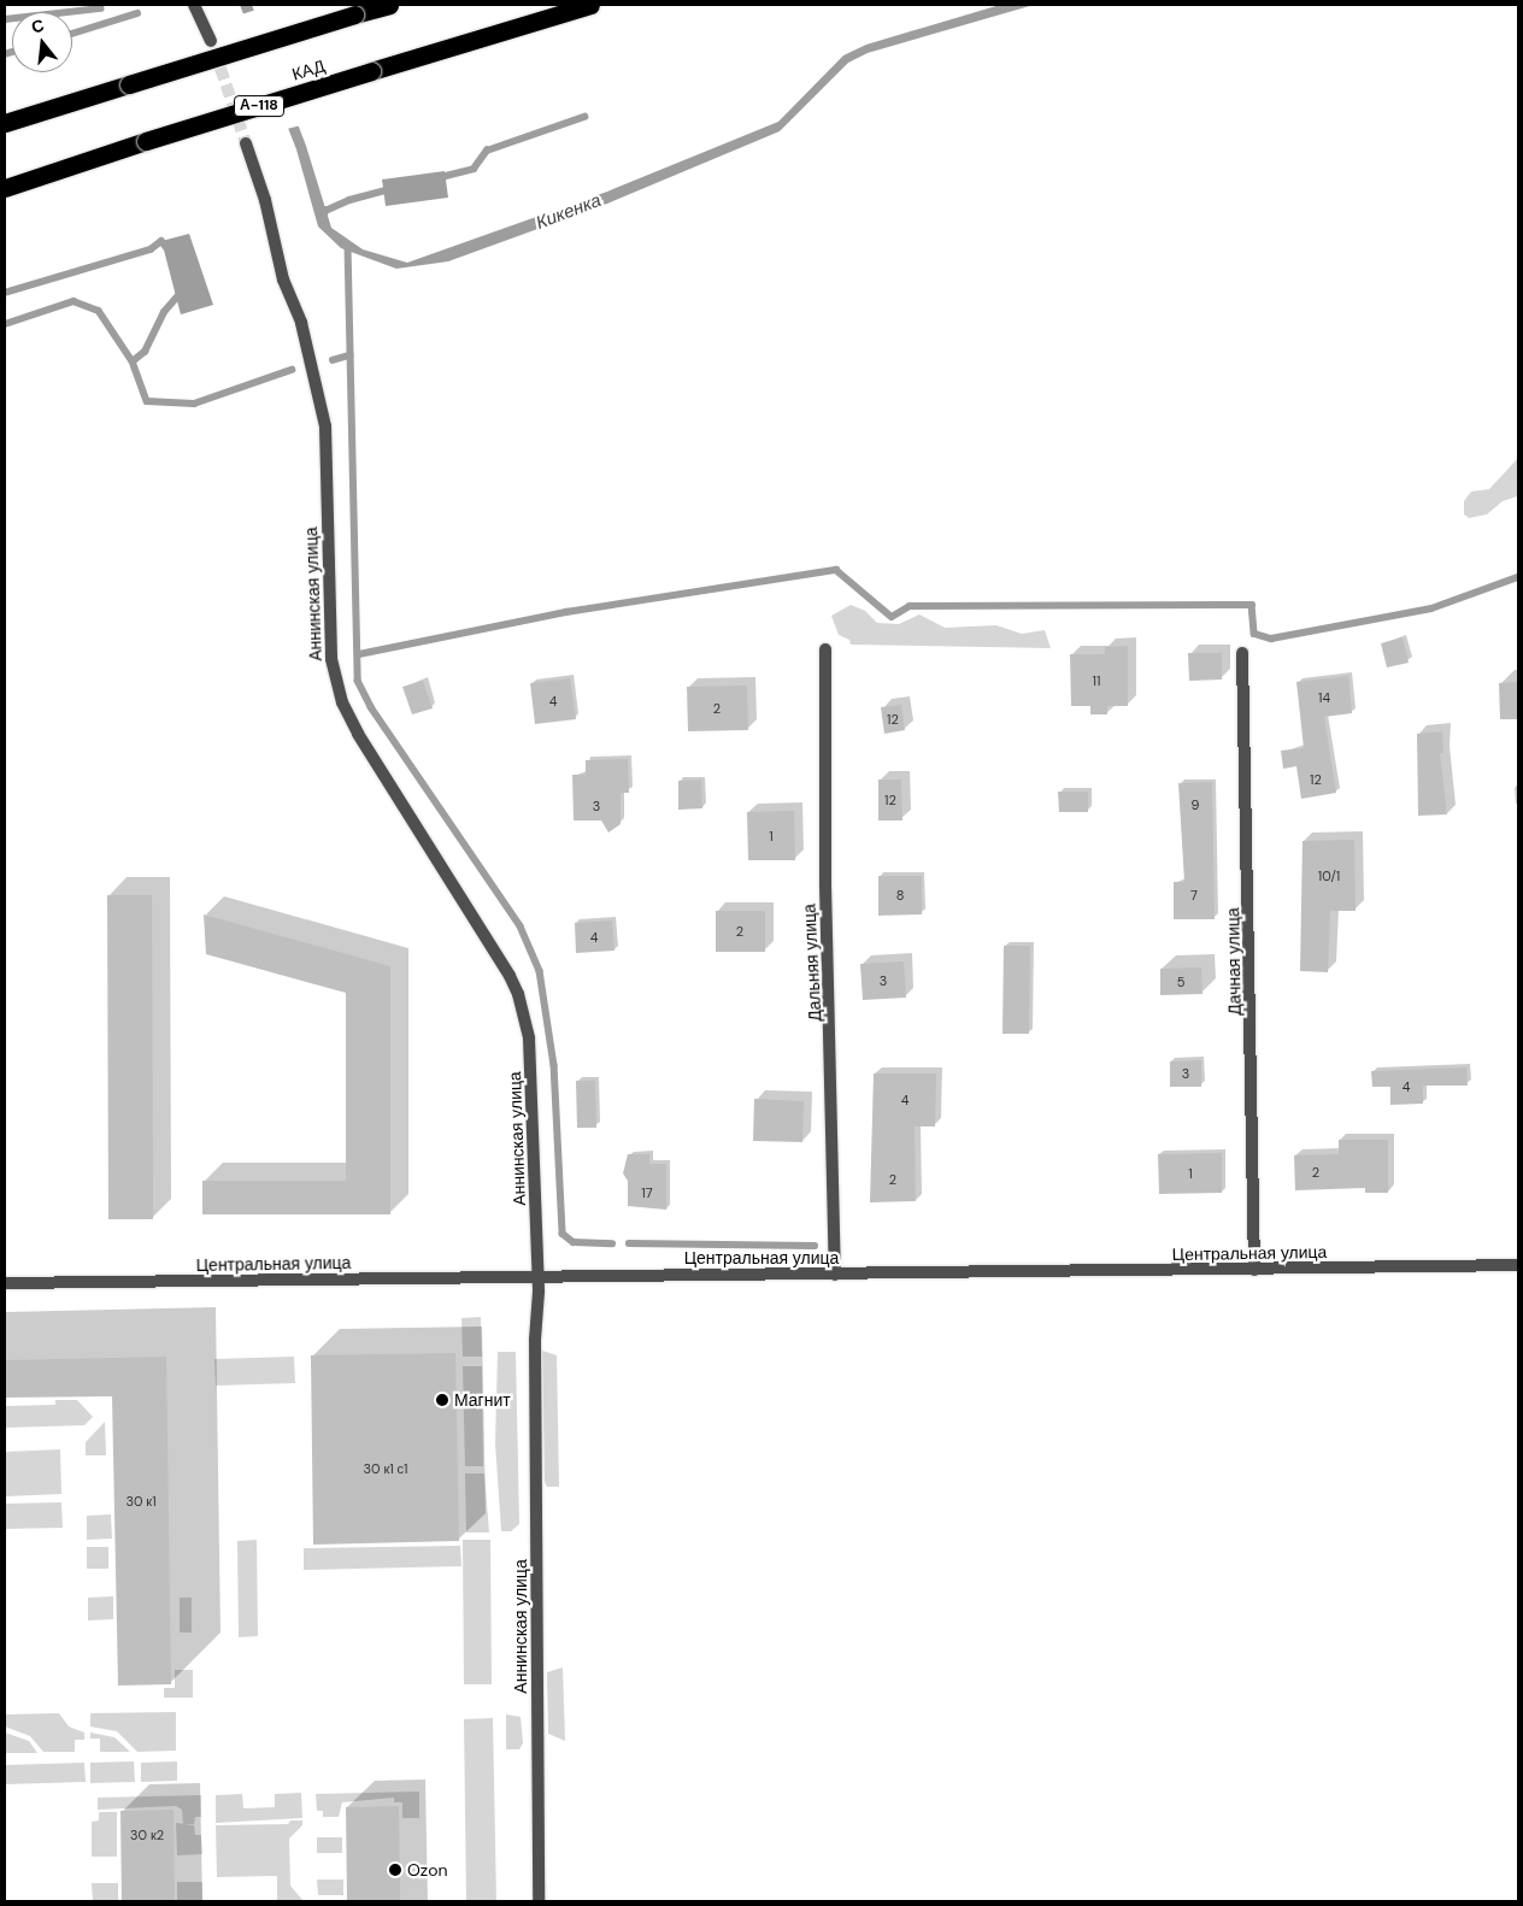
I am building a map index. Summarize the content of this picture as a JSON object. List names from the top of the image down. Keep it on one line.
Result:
{"streets":{"highway":["КАД","А-118"],"street":["Аннинская улица","Дачная улица","Дальняя улица","Центральная улица"]},"crossings":[["Аннинская улица","Центральная улица"],["Дачная улица","Центральная улица"],["Дальняя улица","Центральная улица"]],"water":["Кикенка"],"places":["Магнит","Ozon"],"house_numbers":["11","14","4","2","12","12","12","9","3","1","10/1","8","7","2","4","3","5","3","4","4","2","1","2","17","30 к1 с1","30 к1","30 к2"],"north":"top"}
